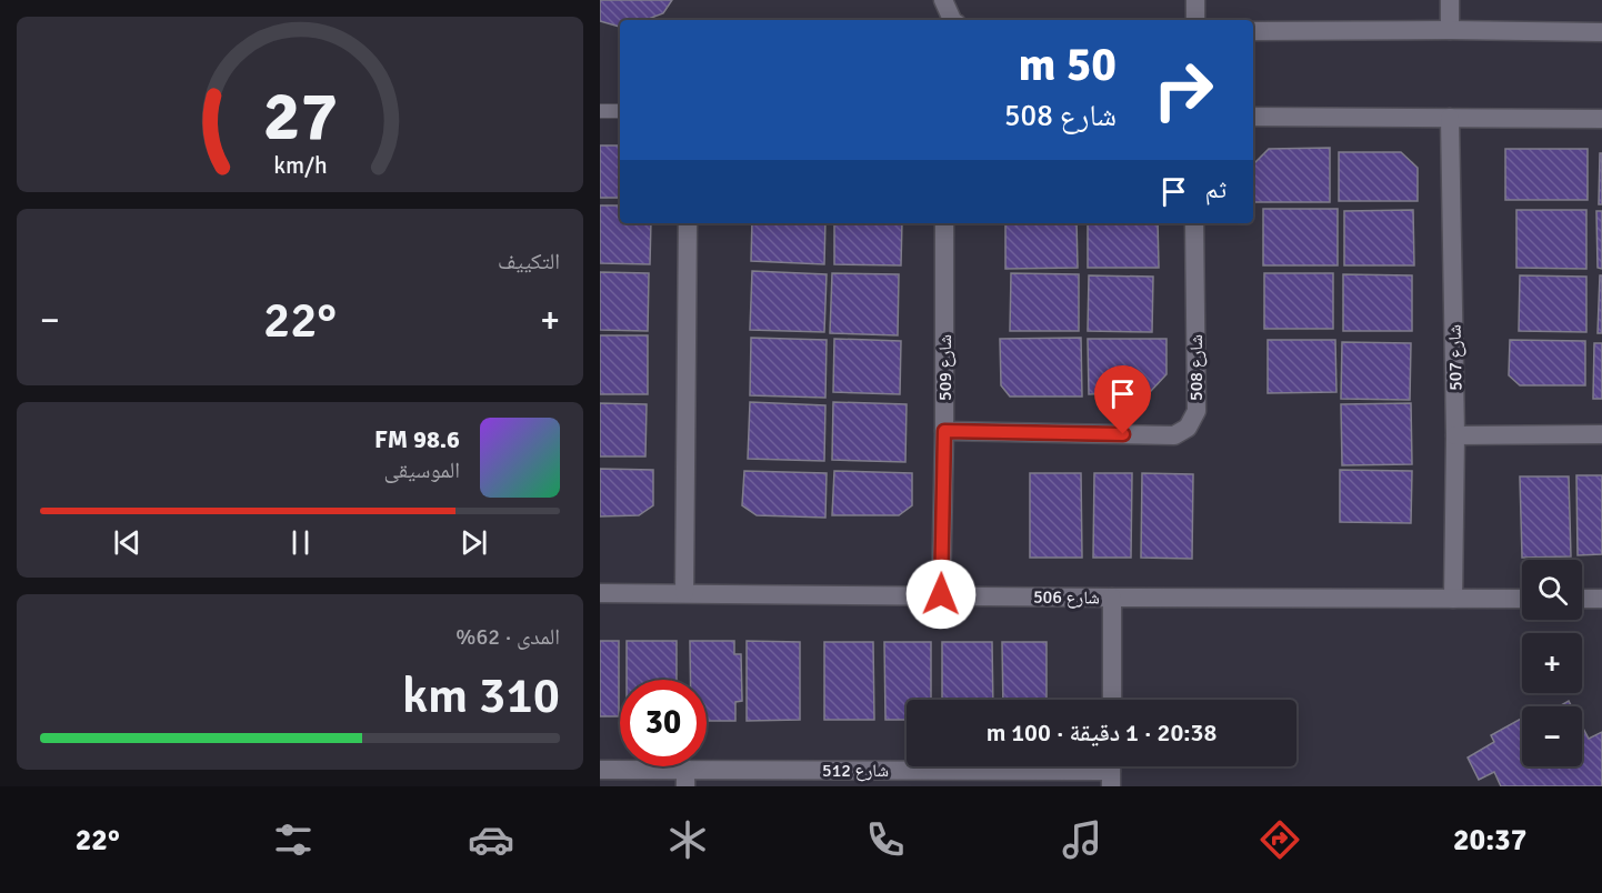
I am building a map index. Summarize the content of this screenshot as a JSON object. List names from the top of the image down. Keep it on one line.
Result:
{"streets":{"street":["شارع 507","شارع 509","شارع 508","شارع 506","شارع 512"]},"crossings":[["شارع 507","شارع 506"],["شارع 509","شارع 508"],["شارع 509","شارع 506"]],"page":{"turn":["50 m","شارع 508"],"then":"ثم","tile":["التكييف",["المدى · 62%","310 km"]],"heat":["−","22°","+"],"song":["98.6 FM","الموسيقى"],"map_buttons":["+","−"],"limit":"30","trip":"20:38 · 1 دقيقة · 100 m","tabs":["20:37","22°"],"gauge":["27","km/h"]}}
